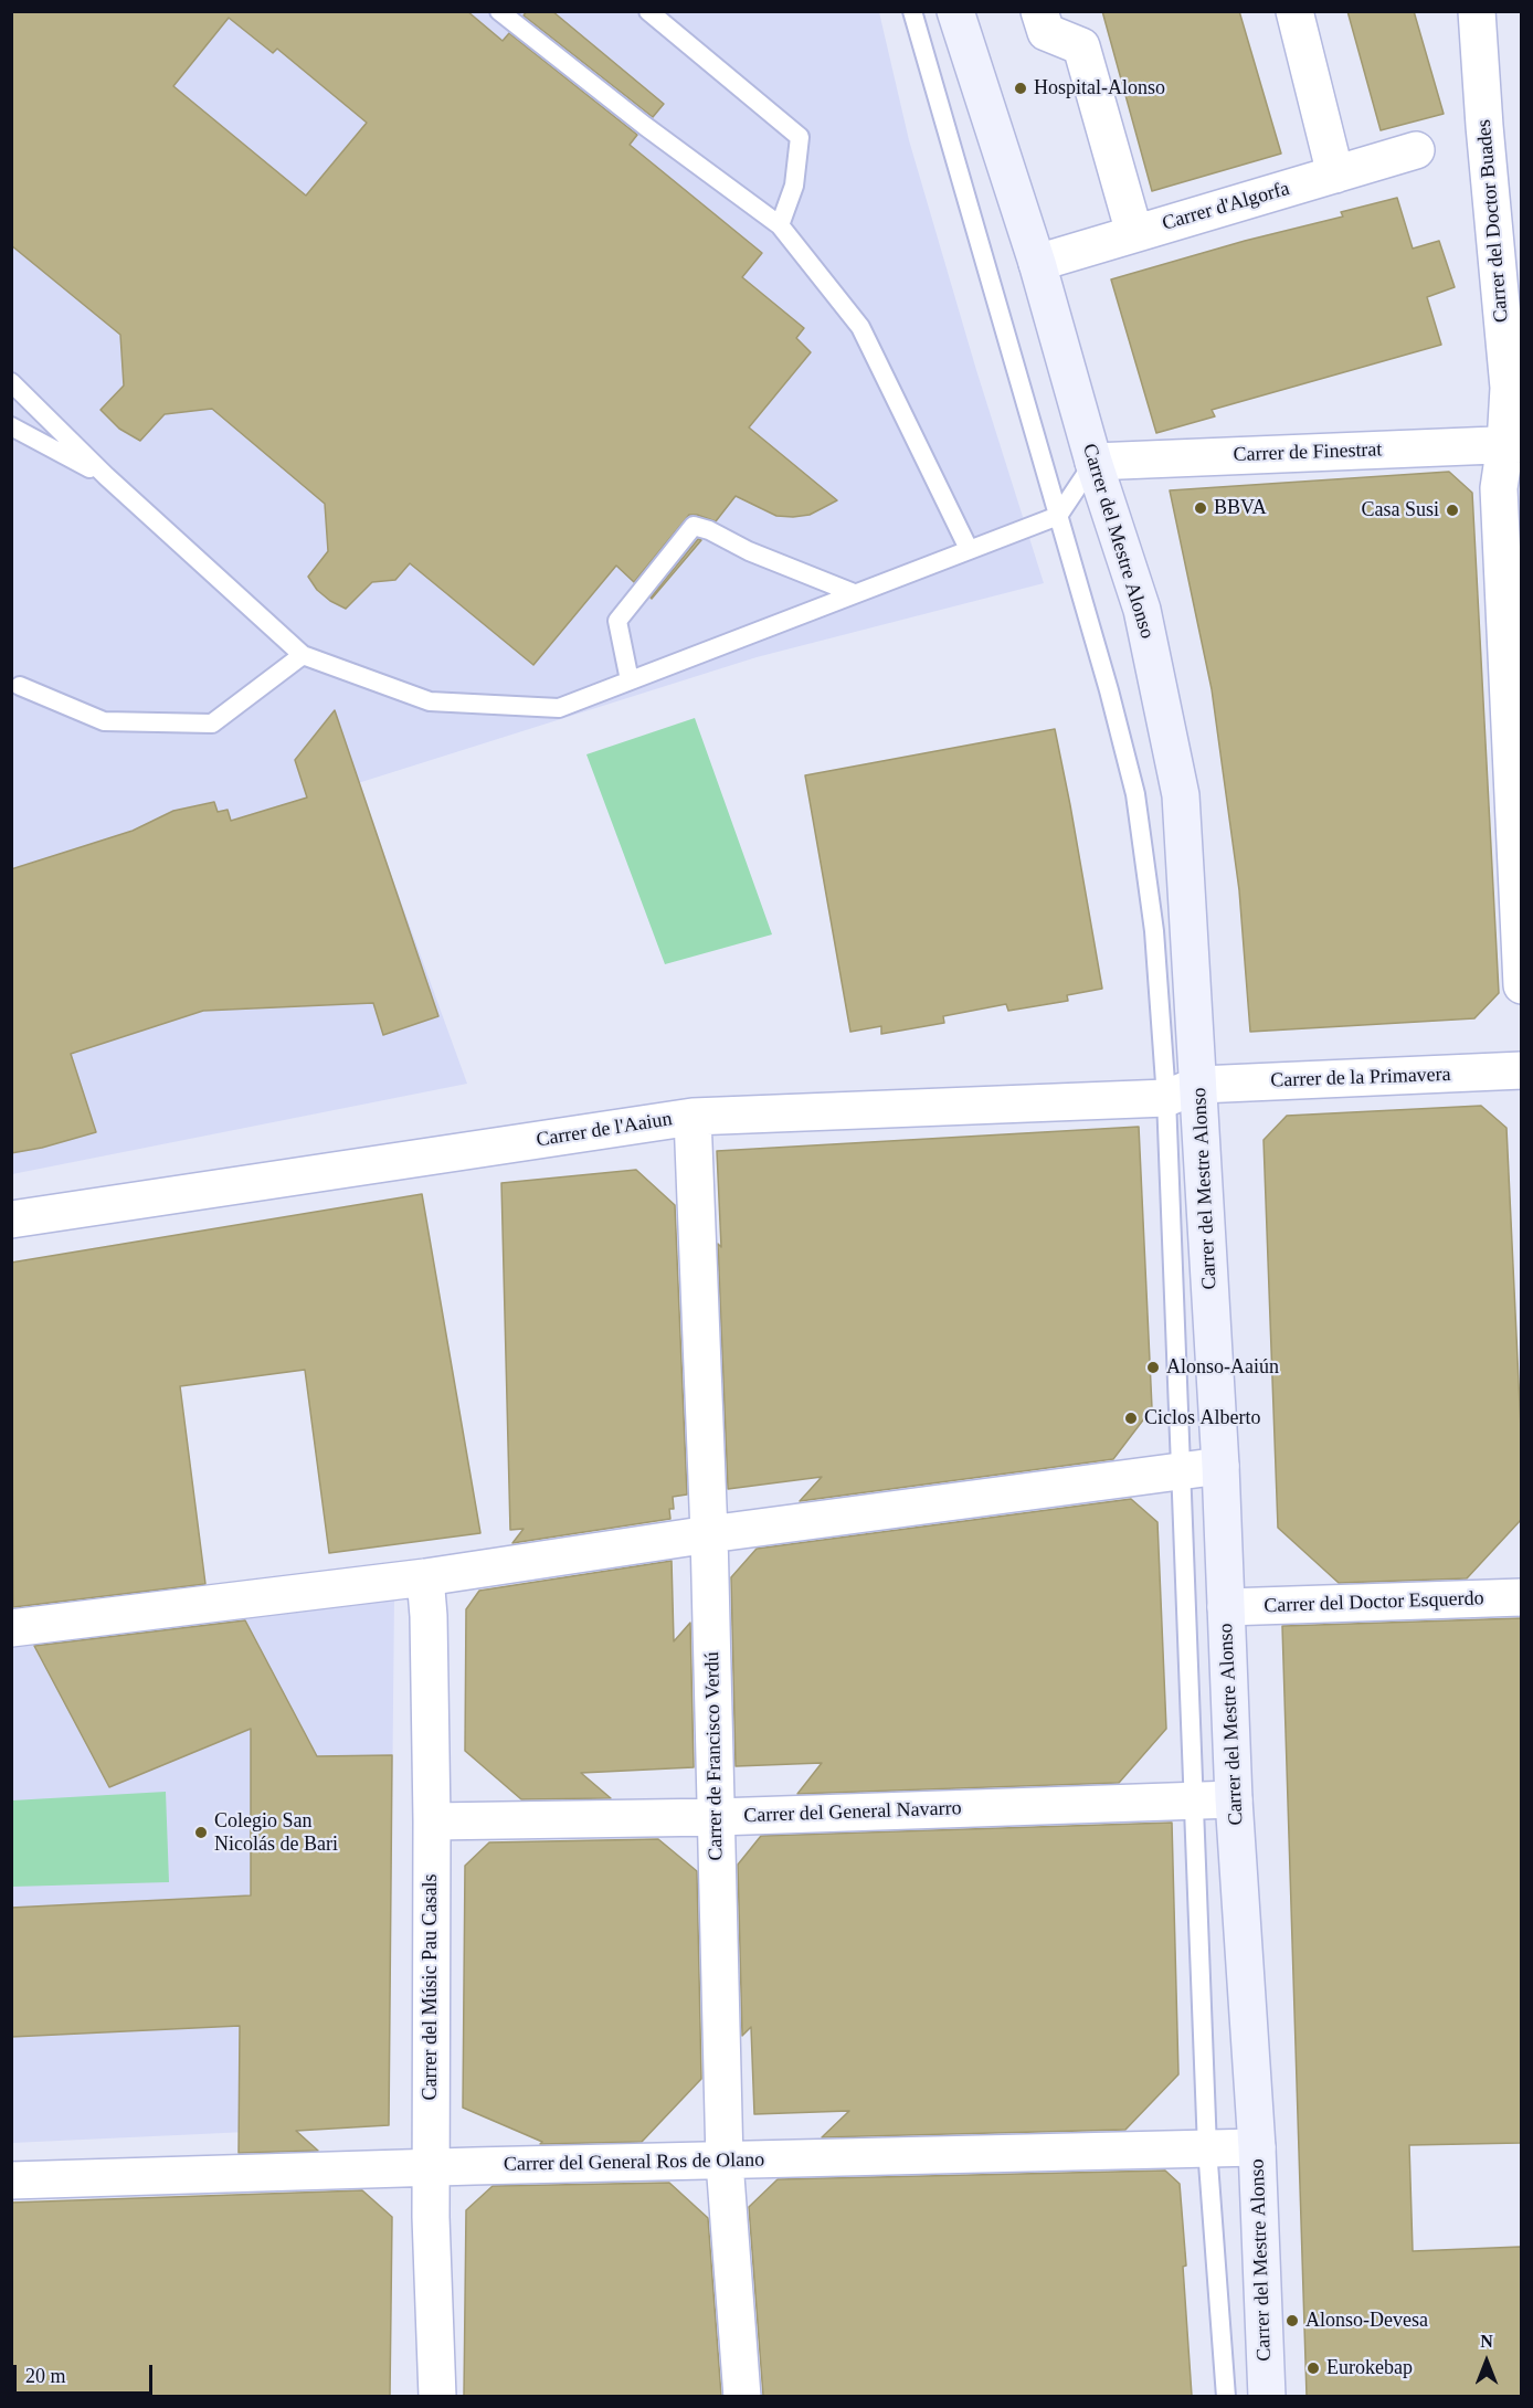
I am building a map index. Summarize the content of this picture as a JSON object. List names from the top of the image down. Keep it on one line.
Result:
{"streets":{"main road":["Carrer del Mestre Alonso"],"street":["Carrer d'Algorfa","Carrer del Doctor Buades","Carrer de Finestrat","Carrer de la Primavera","Carrer de l'Aaiun","Carrer del Doctor Esquerdo","Carrer de Francisco Verdú","Carrer del General Navarro","Carrer del Músic Pau Casals","Carrer del General Ros de Olano"]},"crossings":[["Carrer d'Algorfa","Carrer del Mestre Alonso"],["Carrer del Doctor Buades","Carrer de Finestrat"],["Carrer de Finestrat","Carrer del Mestre Alonso"],["Carrer del Mestre Alonso","Carrer de la Primavera"],["Carrer del Mestre Alonso","Carrer de l'Aaiun"],["Carrer del Mestre Alonso","Carrer del Doctor Esquerdo"],["Carrer del Mestre Alonso","Carrer del General Navarro"],["Carrer del Mestre Alonso","Carrer del General Ros de Olano"],["Carrer de la Primavera","Carrer de l'Aaiun"],["Carrer de l'Aaiun","Carrer de Francisco Verdú"],["Carrer de Francisco Verdú","Carrer del General Navarro"],["Carrer de Francisco Verdú","Carrer del General Ros de Olano"],["Carrer del General Navarro","Carrer del Músic Pau Casals"],["Carrer del Músic Pau Casals","Carrer del General Ros de Olano"]],"places":["Hospital-Alonso","BBVA","Casa Susi","Alonso-Aaiún","Ciclos Alberto","Colegio San Nicolás de Bari","Alonso-Devesa","Eurokebap"],"scale_bar":"20 m","north":"top"}
